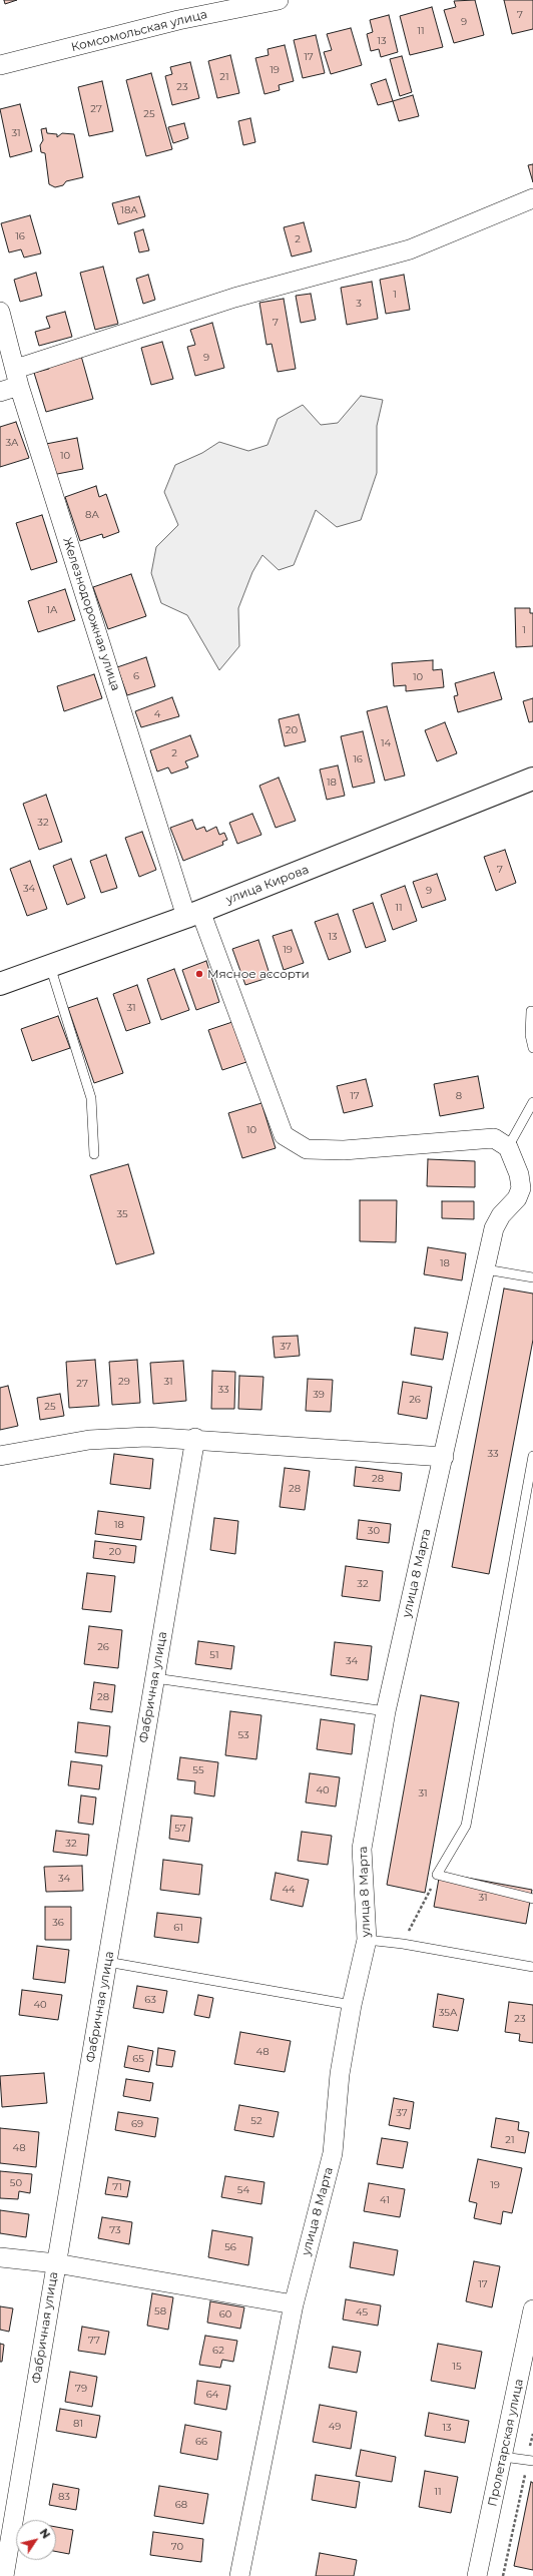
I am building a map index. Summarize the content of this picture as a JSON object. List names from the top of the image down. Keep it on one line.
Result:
{"streets":{"main road":["улица Кирова"],"street":["Комсомольская улица","Железнодорожная улица","улица 8 Марта","Фабричная улица","Пролетарская улица"]},"crossings":[["Железнодорожная улица","улица Кирова"],["Железнодорожная улица","улица 8 Марта"]],"places":["Мясное ассорти"],"house_numbers":["7","9","11","13","17","19","21","23","27","25","31","18А","16","2","1","3","7","9","3А","10","8А","1А","1","6","10","4","20","14","2","16","18","32","7","34","9","11","13","19","31","17","8","10","35","18","37","29","31","27","33","39","26","25","33","28","28","18","30","20","32","26","51","34","28","53","55","40","31","57","32","34","44","31","36","61","63","40","35А","23","48","65","37","52","69","21","48","50","19","71","54","41","73","56","17","58","45","60","77","62","15","79","64","81","49","13","66","11","83","68","70"],"north":"top right"}
